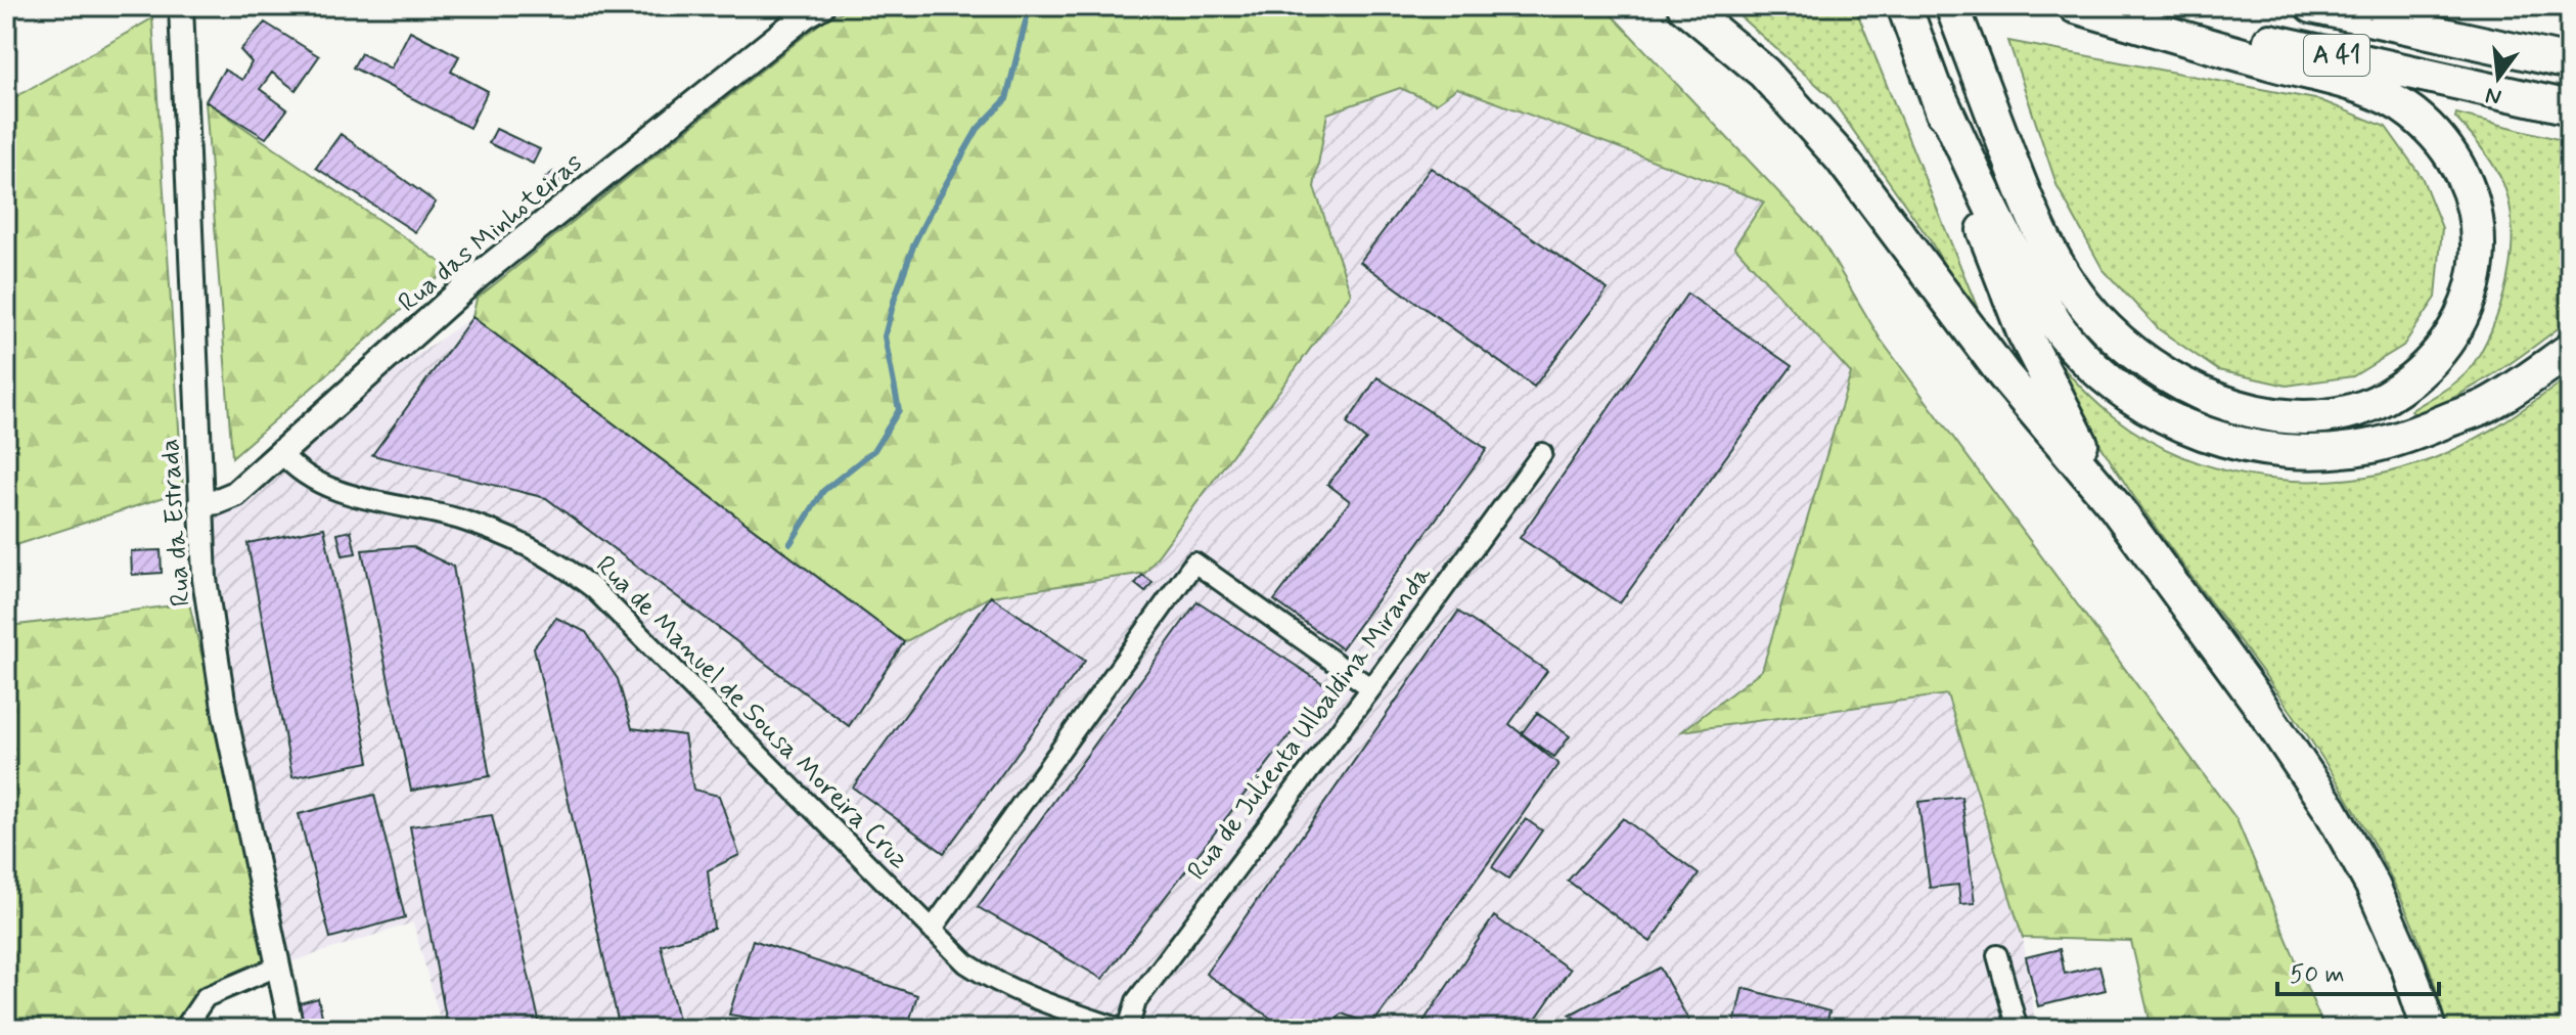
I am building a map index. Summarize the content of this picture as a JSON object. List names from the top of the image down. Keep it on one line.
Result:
{"streets":{"highway":["A 41"],"main road":["Rua das Minhoteiras"],"street":["Rua da Estrada","Rua de Manuel de Sousa Moreira Cruz","Rua de Julienta Ulbaldina Miranda"]},"crossings":[["Rua das Minhoteiras","Rua da Estrada"],["Rua das Minhoteiras","Rua de Manuel de Sousa Moreira Cruz"]],"scale_bar":"50 m","north":"bottom"}
